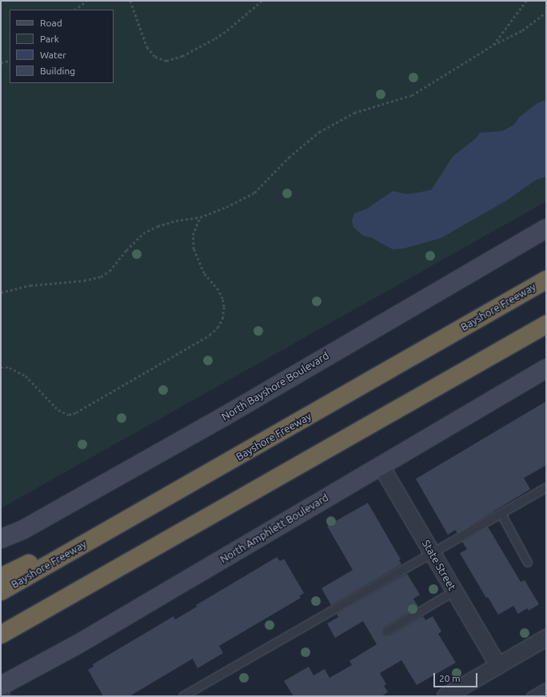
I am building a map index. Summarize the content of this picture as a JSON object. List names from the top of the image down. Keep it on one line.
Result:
{"streets":{"highway":["Bayshore Freeway"],"street":["North Bayshore Boulevard","North Amphlett Boulevard","State Street"]},"crossings":[["North Amphlett Boulevard","State Street"]],"legend":["Road","Park","Water","Building"],"scale_bar":"20 m"}
